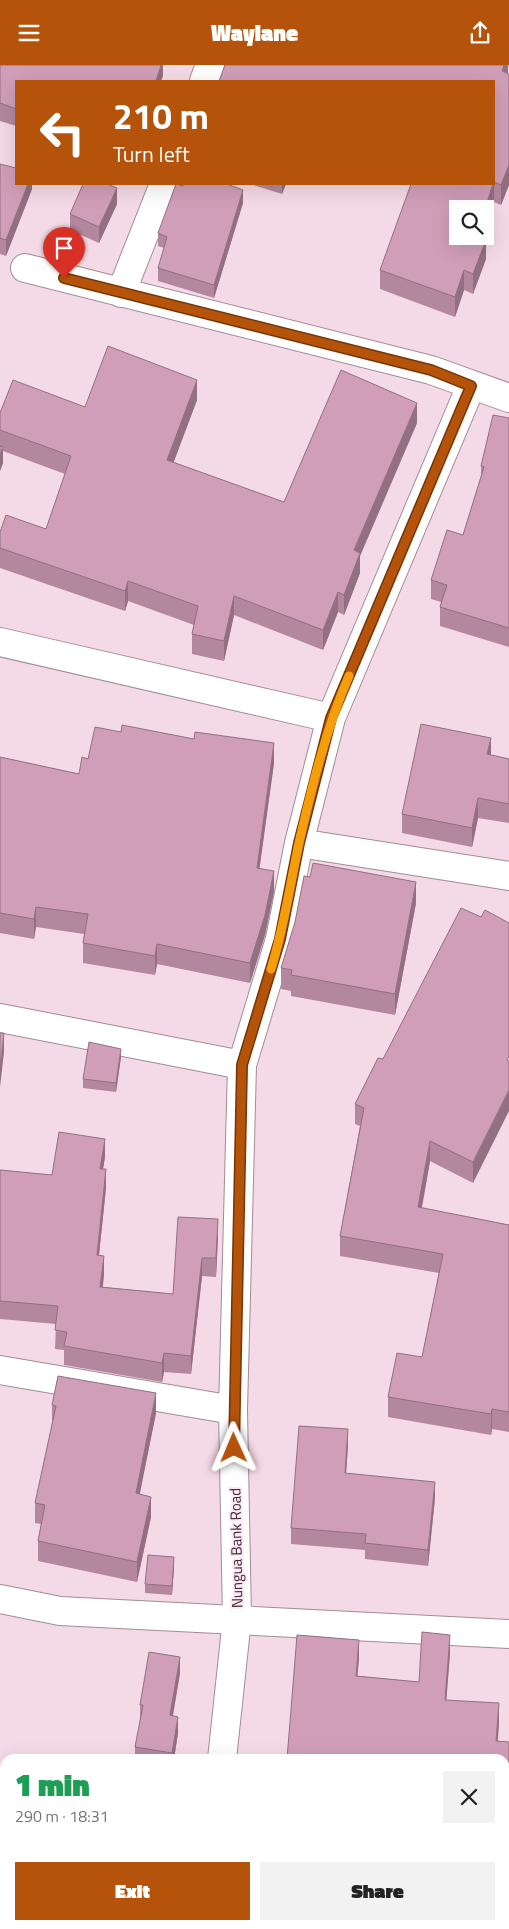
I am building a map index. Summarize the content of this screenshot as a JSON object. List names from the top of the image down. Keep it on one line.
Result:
{"streets":{"street":["Nungua Bank Road"]},"page":{"header":"Waylane","turn":["210 m","Turn left"],"heading":["1 min","290 m · 18:31"],"buttons":["Exit","Share"]}}
